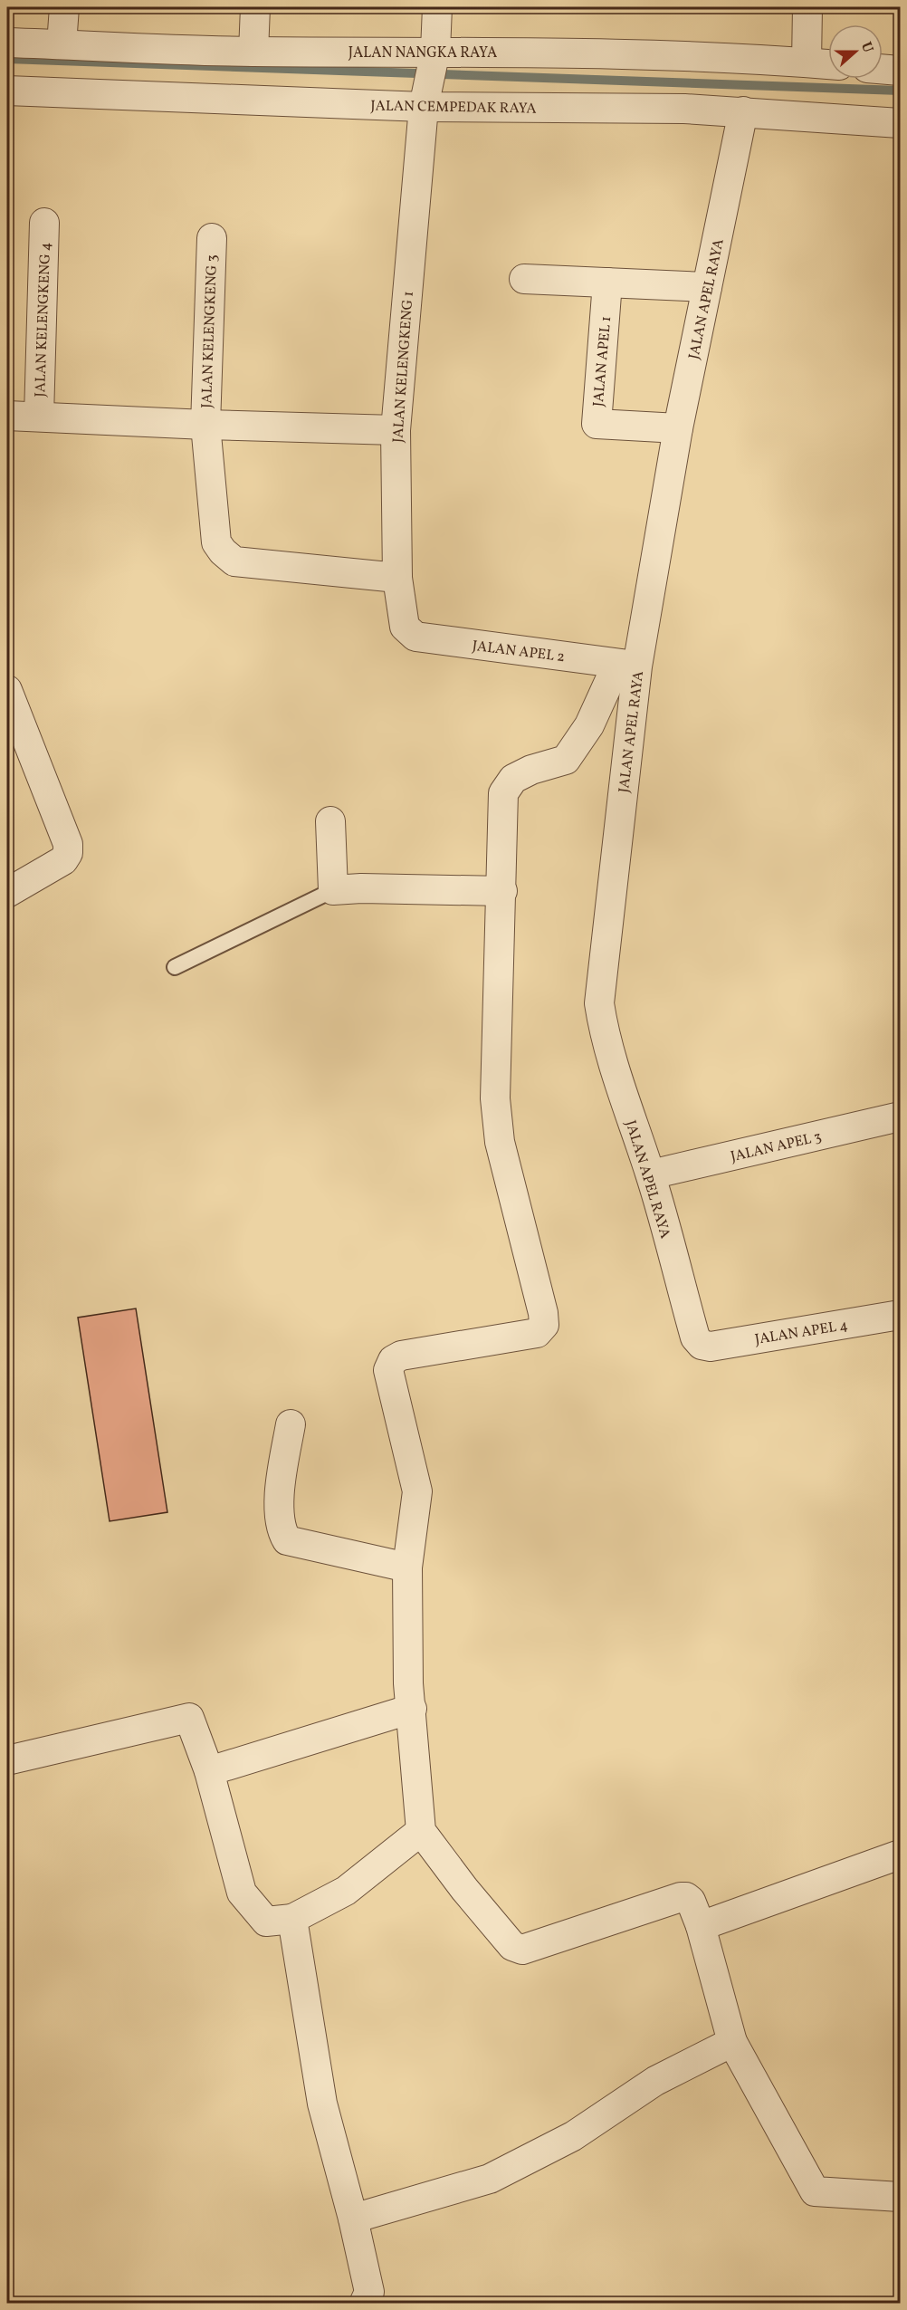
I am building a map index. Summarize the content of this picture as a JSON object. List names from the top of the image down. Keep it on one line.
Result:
{"streets":{"street":["JALAN NANGKA RAYA","JALAN CEMPEDAK RAYA","JALAN APEL RAYA","JALAN KELENGKENG 4","JALAN KELENGKENG 3","JALAN APEL 1","JALAN KELENGKENG 1","JALAN APEL 2","JALAN APEL 3","JALAN APEL 4"]},"crossings":[["JALAN NANGKA RAYA","JALAN KELENGKENG 1"],["JALAN CEMPEDAK RAYA","JALAN APEL RAYA"],["JALAN CEMPEDAK RAYA","JALAN KELENGKENG 1"],["JALAN APEL RAYA","JALAN APEL 1"],["JALAN APEL RAYA","JALAN APEL 2"],["JALAN APEL RAYA","JALAN APEL 3"],["JALAN APEL RAYA","JALAN APEL 4"],["JALAN KELENGKENG 3","JALAN KELENGKENG 1"],["JALAN KELENGKENG 1","JALAN APEL 2"]],"north":"right"}
